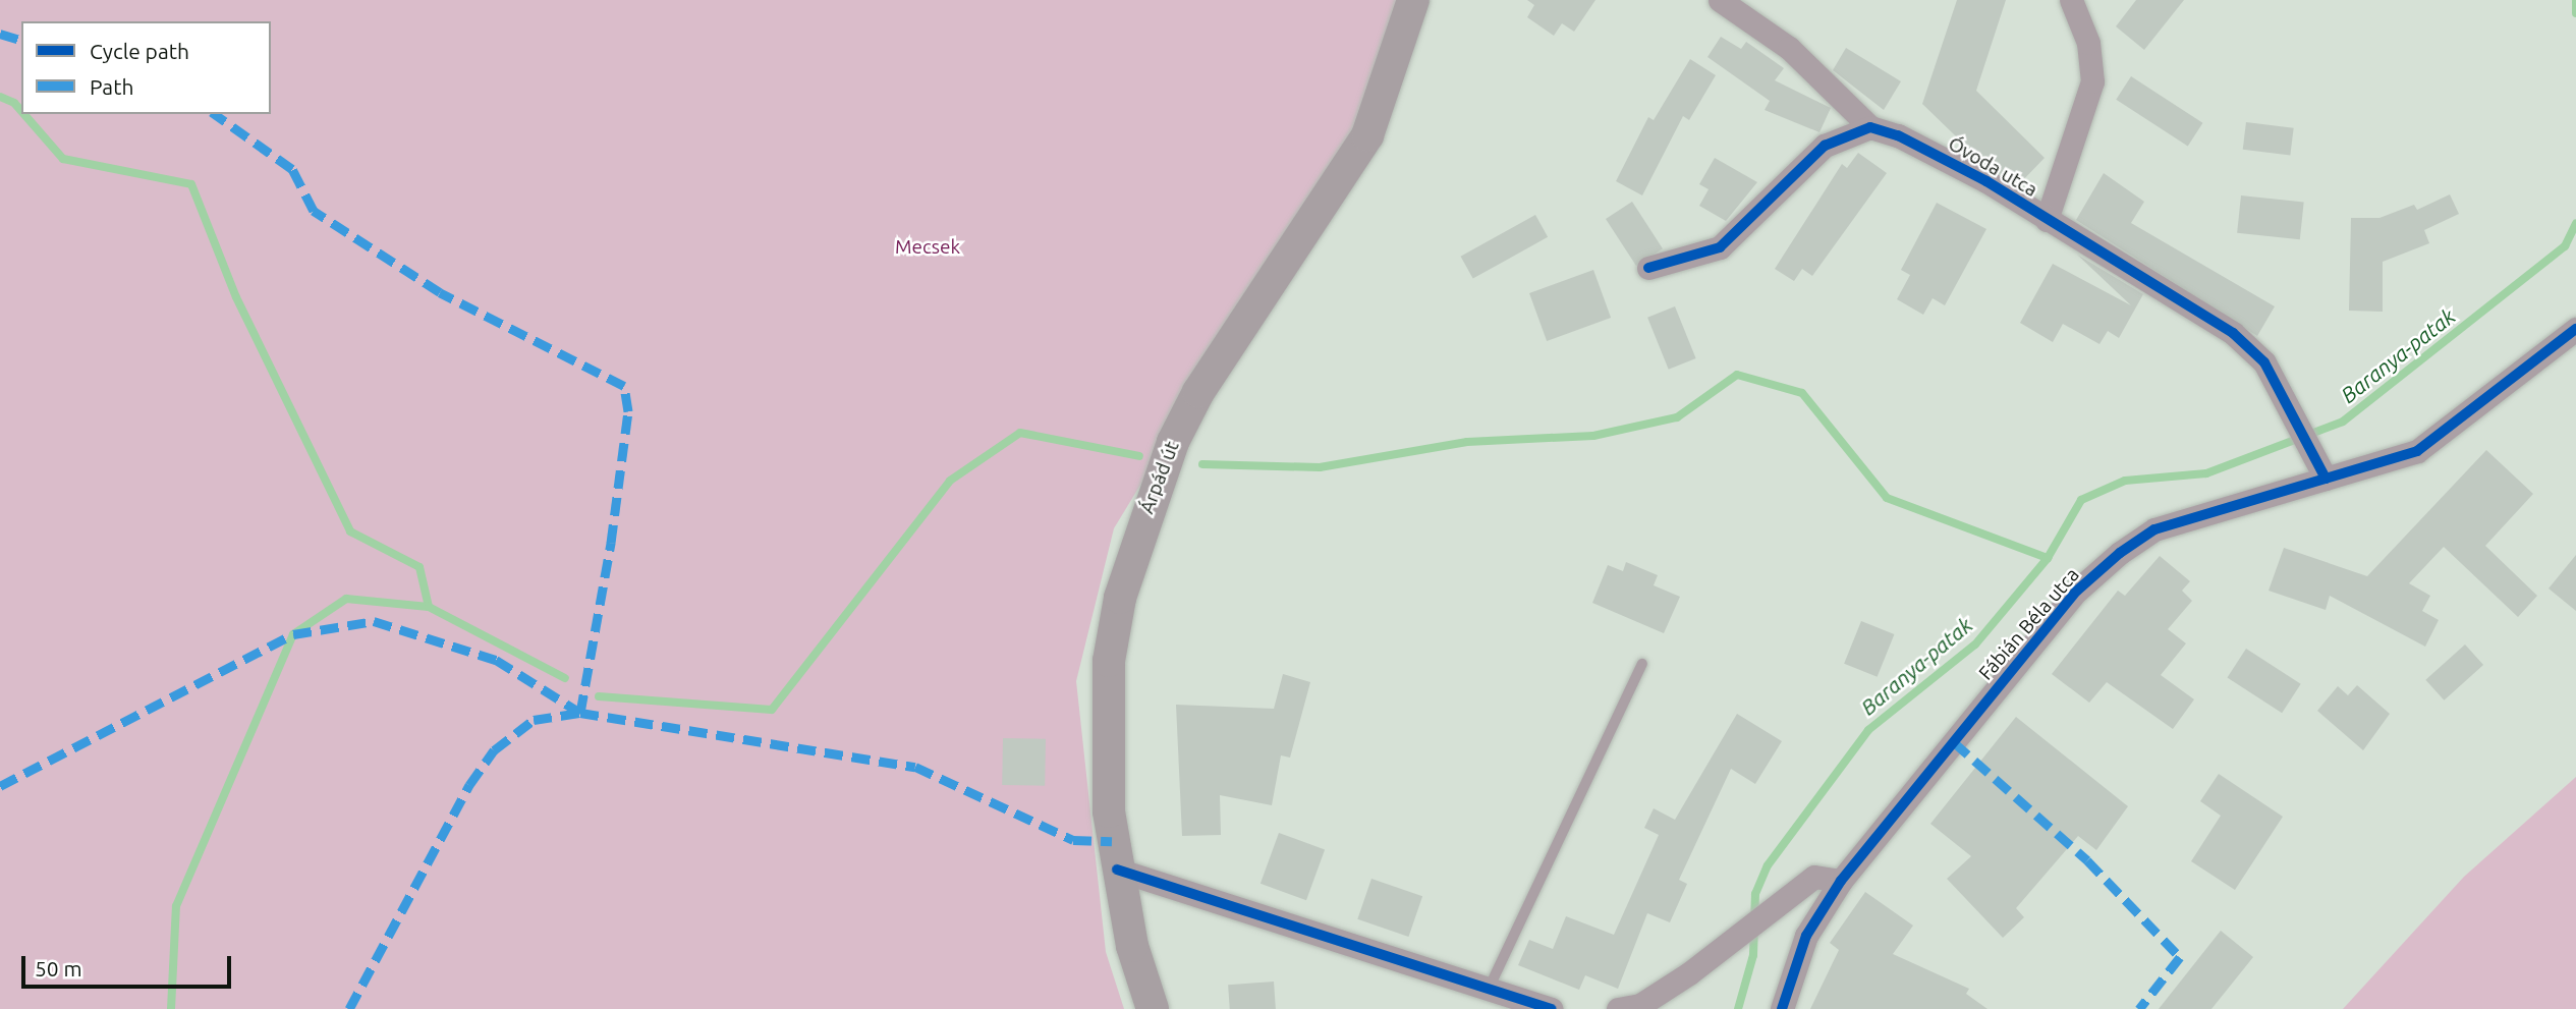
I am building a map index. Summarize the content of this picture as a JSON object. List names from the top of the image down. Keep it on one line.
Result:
{"streets":{"main road":["Árpád út"],"street":["Óvoda utca","Fábián Béla utca"]},"crossings":[["Óvoda utca","Fábián Béla utca"]],"water":["Baranya-patak"],"parks":["Mecsek"],"legend":["Cycle path","Path"],"scale_bar":"50 m"}
